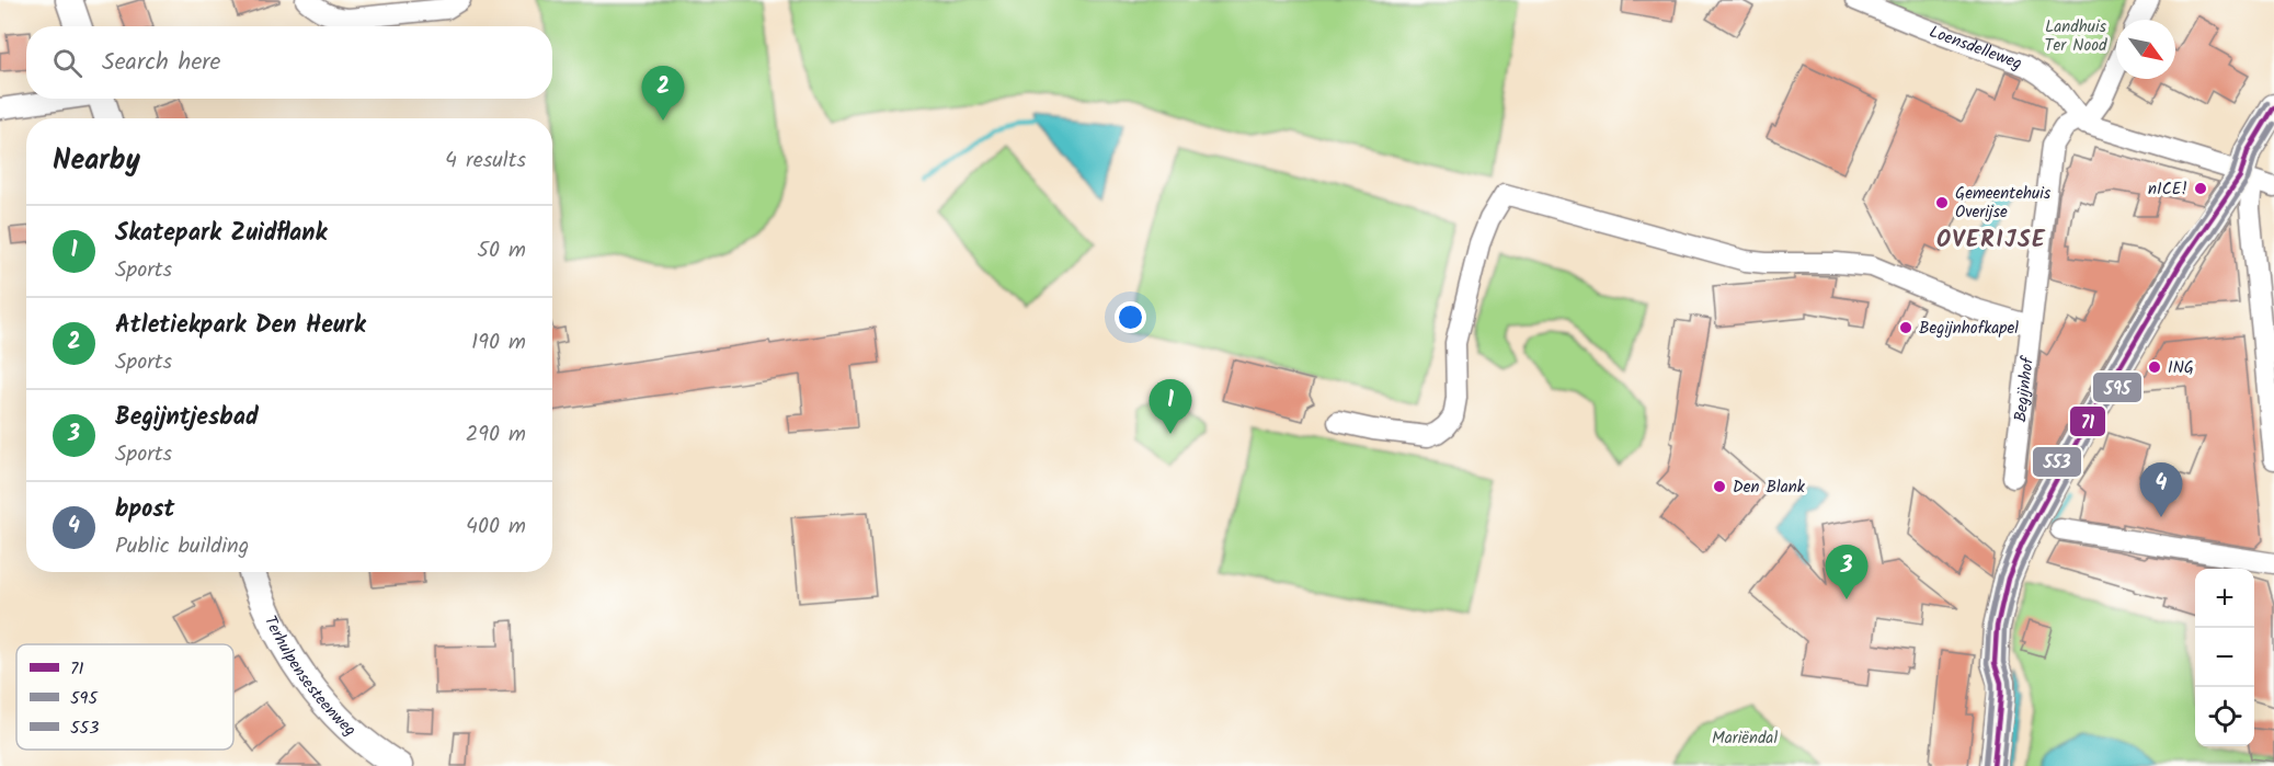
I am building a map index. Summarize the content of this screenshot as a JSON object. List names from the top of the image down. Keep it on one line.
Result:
{"streets":{"main road":["Terhulpensesteenweg"],"street":["Loensdelleweg","Begijnhof"]},"crossings":[["Loensdelleweg","Begijnhof"]],"districts":["OVERIJSE"],"parks":["Landhuis Ter Nood","Mariëndal"],"places":["nICE!","Gemeentehuis Overijse","Begijnhofkapel","ING","Den Blank"],"lines":["transit line 553","transit line 71","transit line 595"],"legend":["71","595","553"],"north":"bottom right","page":{"search":"Search here","pins":["2","1","4","3"],"heading":["Nearby","4 results"],"list":[{"mark":"1","name":"Skatepark Zuidflank","note":"Sports","value":"50 m"},{"mark":"2","name":"Atletiekpark Den Heurk","note":"Sports","value":"190 m"},{"mark":"3","name":"Begijntjesbad","note":"Sports","value":"290 m"},{"mark":"4","name":"bpost","note":"Public building","value":"400 m"}],"map_buttons":["+","−"]}}
